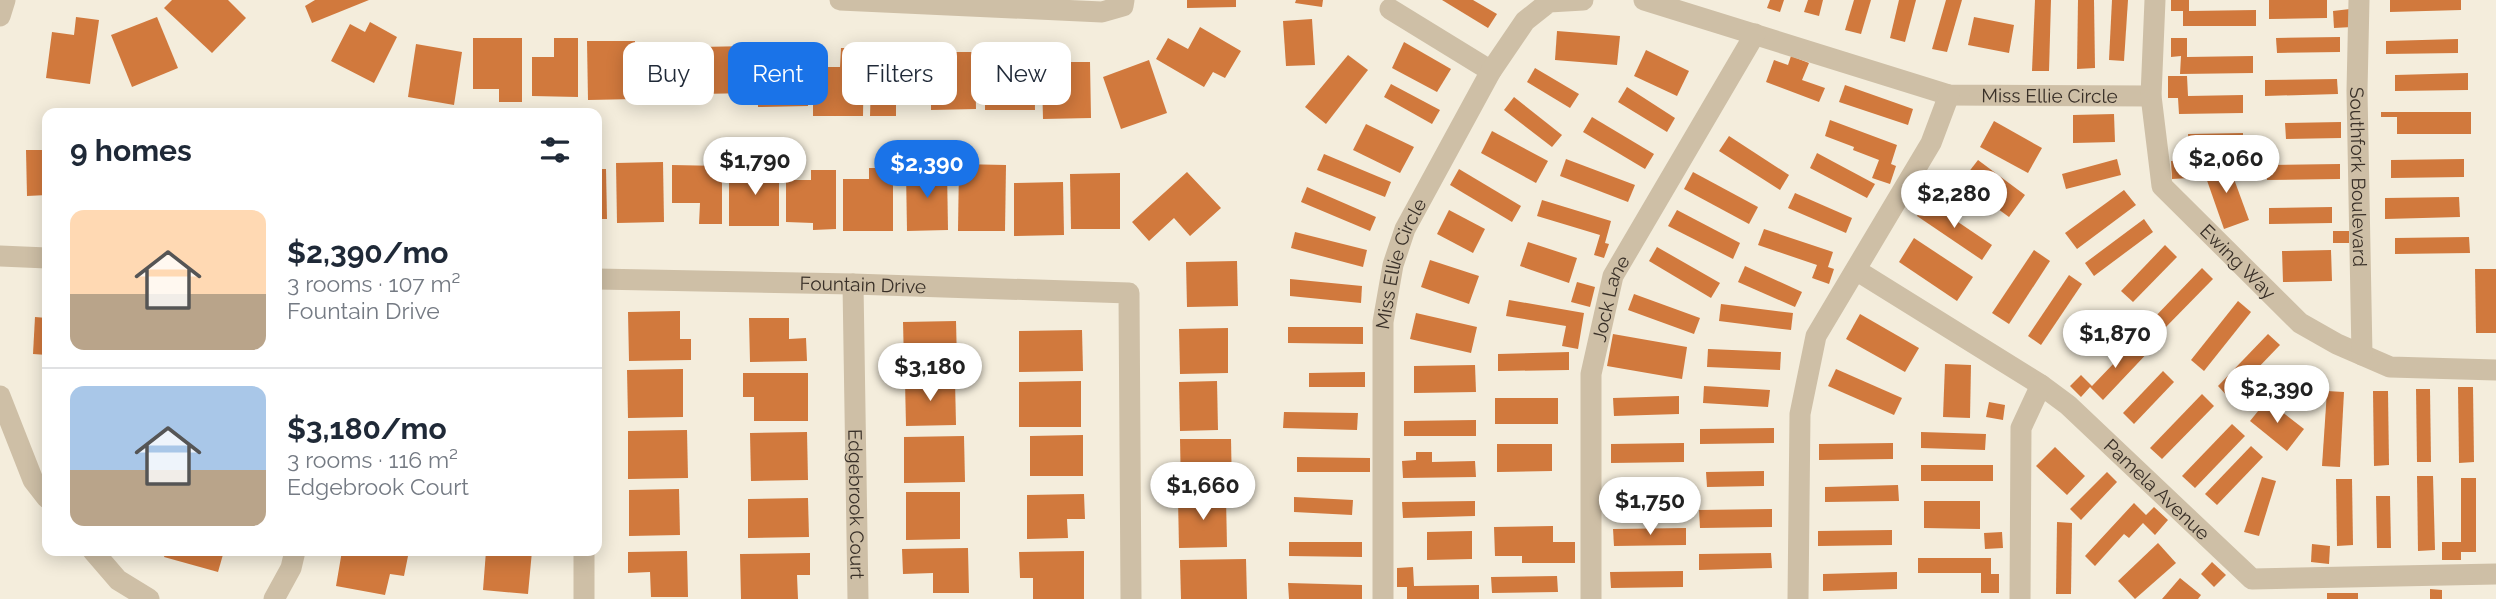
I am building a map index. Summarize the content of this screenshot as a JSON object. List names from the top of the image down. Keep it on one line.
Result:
{"streets":{"street":["Miss Ellie Circle","Southfork Boulevard","Ewing Way","Fountain Drive","Jock Lane","Pamela Avenue","Edgebrook Court"]},"crossings":[["Miss Ellie Circle","Ewing Way"],["Miss Ellie Circle","Jock Lane"],["Southfork Boulevard","Ewing Way"],["Fountain Drive","Edgebrook Court"]],"page":{"chip":["Buy","Rent","Filters","New"],"heading":"9 homes","price":["$2,060","$1,790","$2,390","$2,280","$1,870","$3,180","$2,390","$1,660","$1,750"],"list":[{"name":"$2,390/mo","note":"3 rooms · 107 m² · Fountain Drive"},{"name":"$3,180/mo","note":"3 rooms · 116 m² · Edgebrook Court"}]}}
